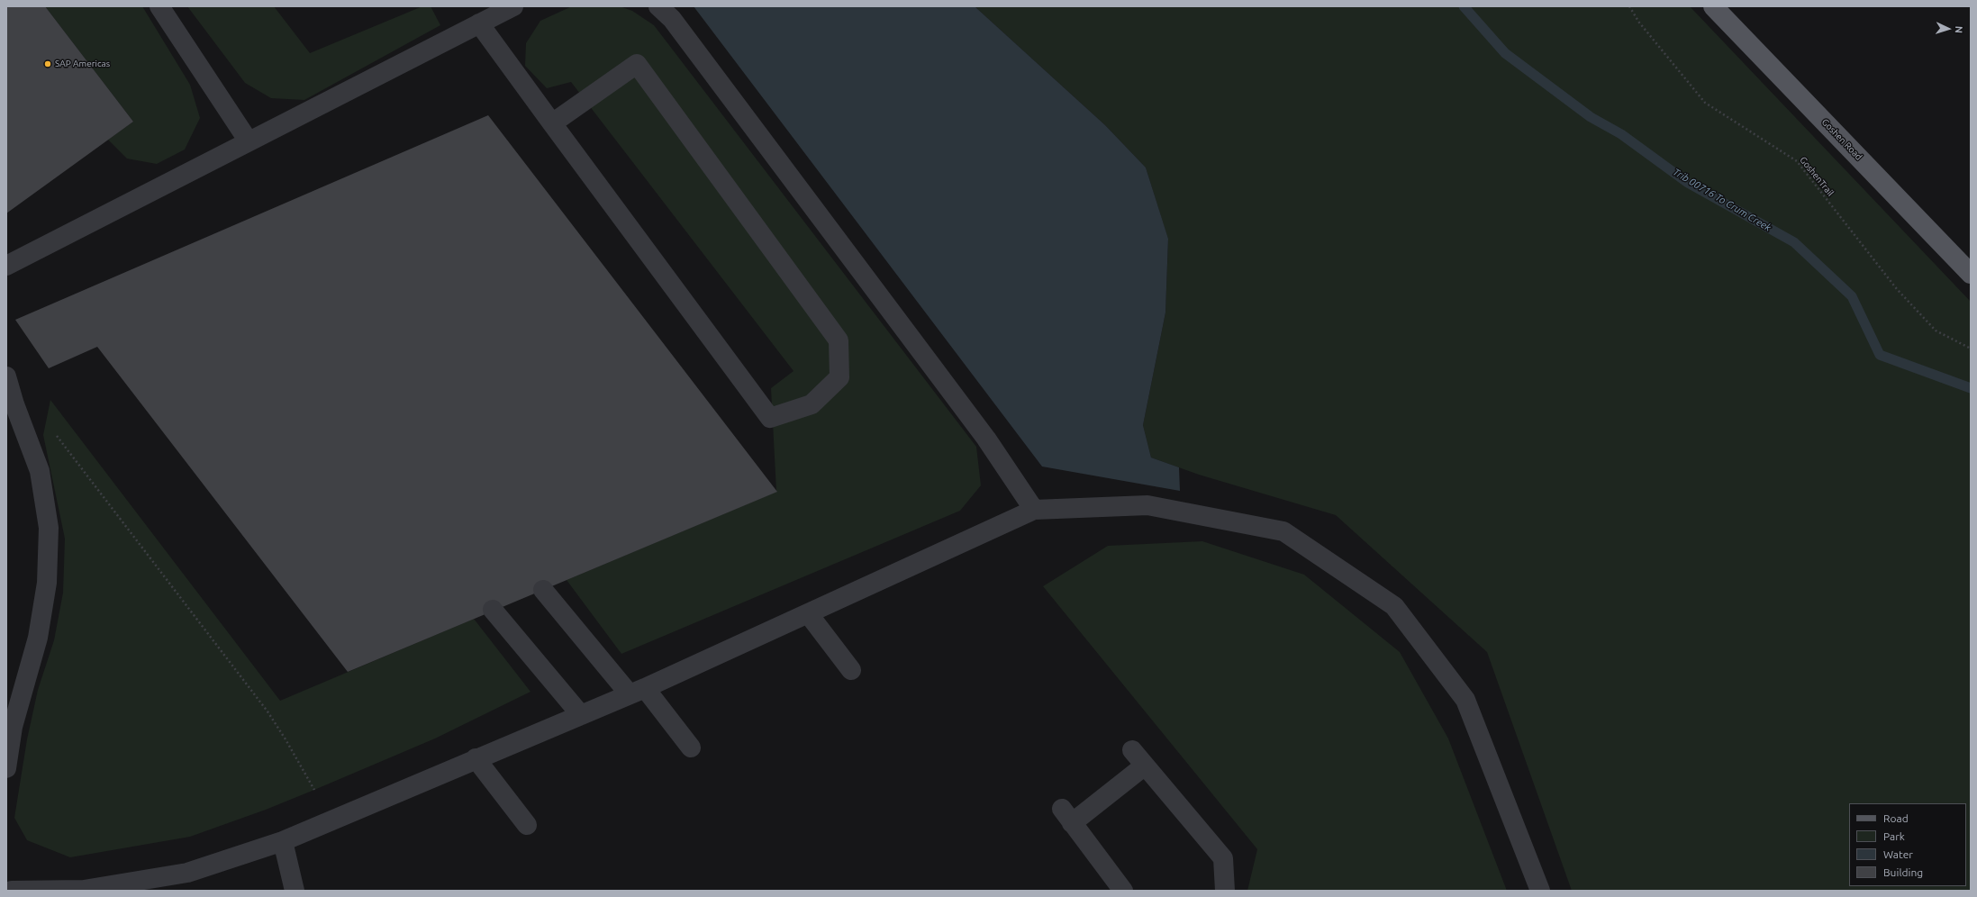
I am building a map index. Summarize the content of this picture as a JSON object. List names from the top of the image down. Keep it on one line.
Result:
{"streets":{"main road":["Goshen Road"],"path":["GoshenTrail"]},"water":["Trib 00716 To Crum Creek"],"places":["SAP Americas"],"legend":["Road","Park","Water","Building"],"north":"right"}
